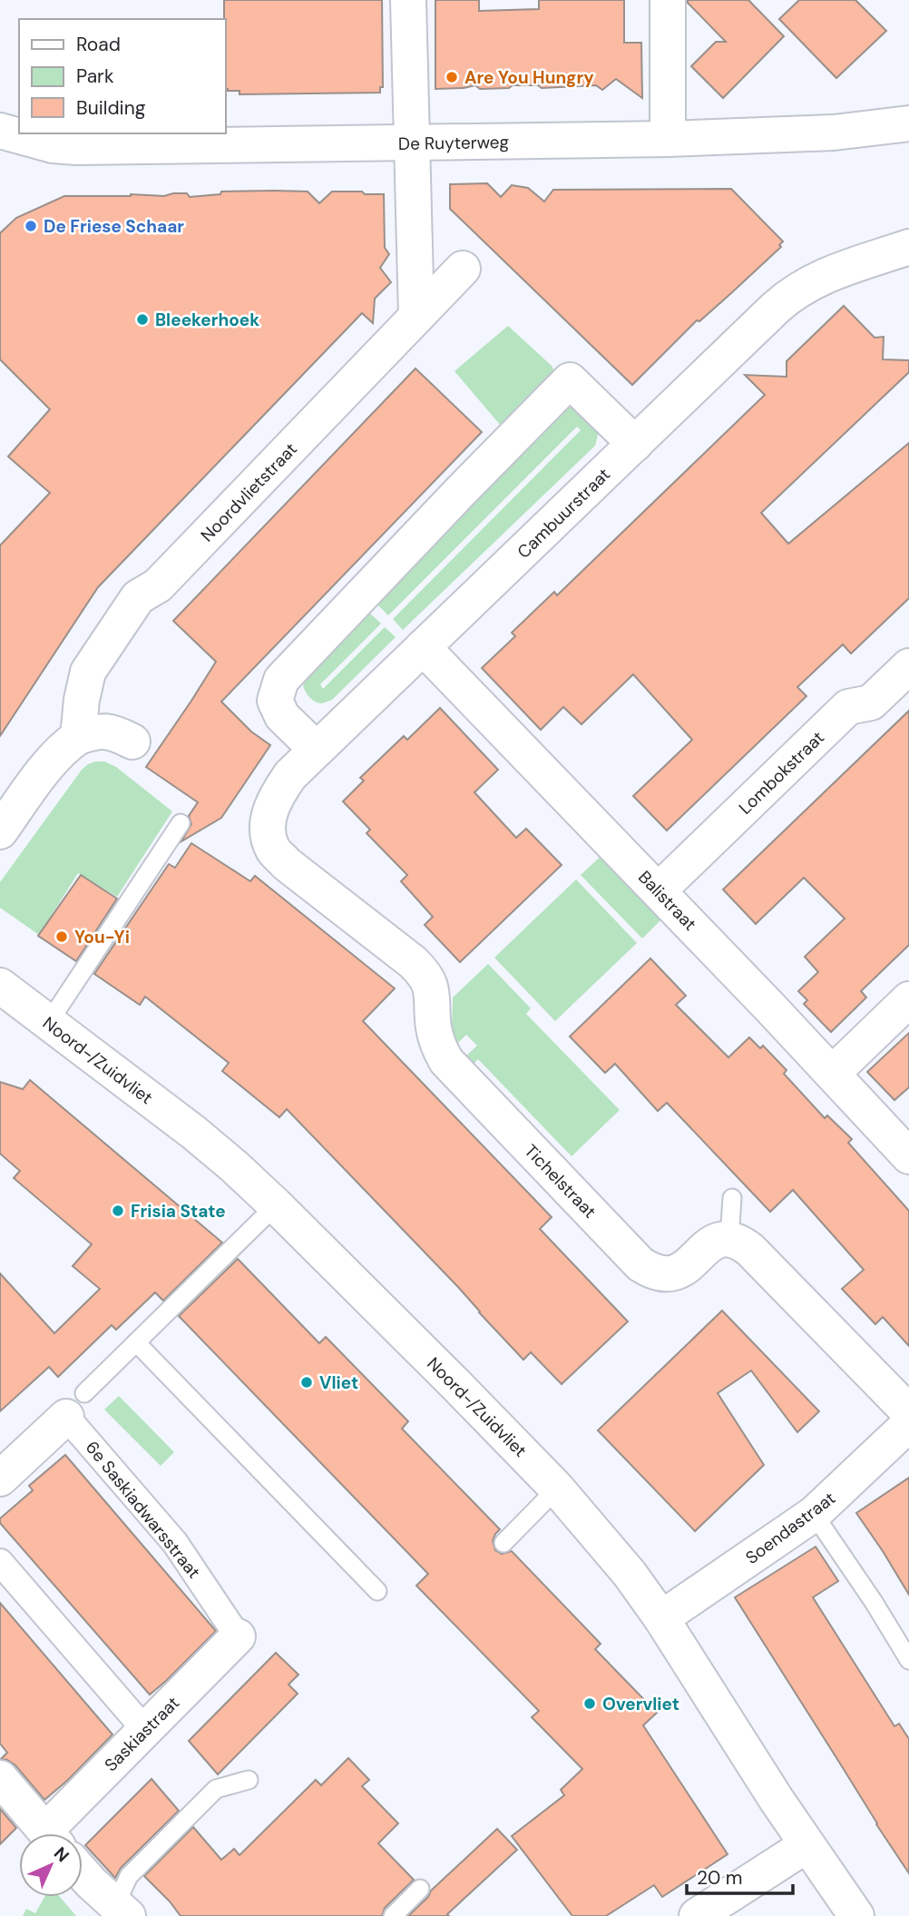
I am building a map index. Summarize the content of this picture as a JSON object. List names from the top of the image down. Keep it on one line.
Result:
{"streets":{"street":["De Ruyterweg","Noordvlietstraat","Cambuurstraat","Lombokstraat","Balistraat","Noord-/Zuidvliet","Tichelstraat","6e Saskiadwarsstraat","Soendastraat","Saskiastraat"]},"crossings":[["Cambuurstraat","Balistraat"],["Cambuurstraat","Tichelstraat"],["Lombokstraat","Balistraat"],["Noord-/Zuidvliet","Soendastraat"],["6e Saskiadwarsstraat","Saskiastraat"]],"places":["Are You Hungry","De Friese Schaar","Bleekerhoek","You-Yi","Frisia State","Vliet","Overvliet"],"legend":["Road","Park","Building"],"scale_bar":"20 m","north":"top right"}
